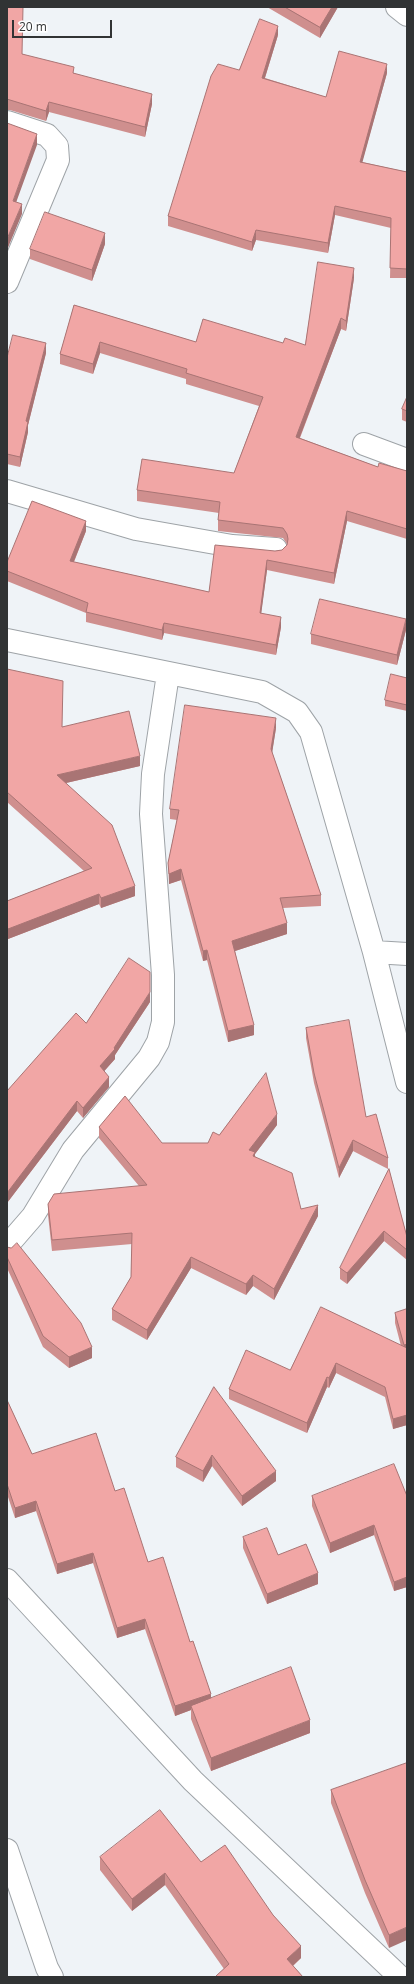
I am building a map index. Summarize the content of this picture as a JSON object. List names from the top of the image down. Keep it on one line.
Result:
{"scale_bar":"20 m"}
